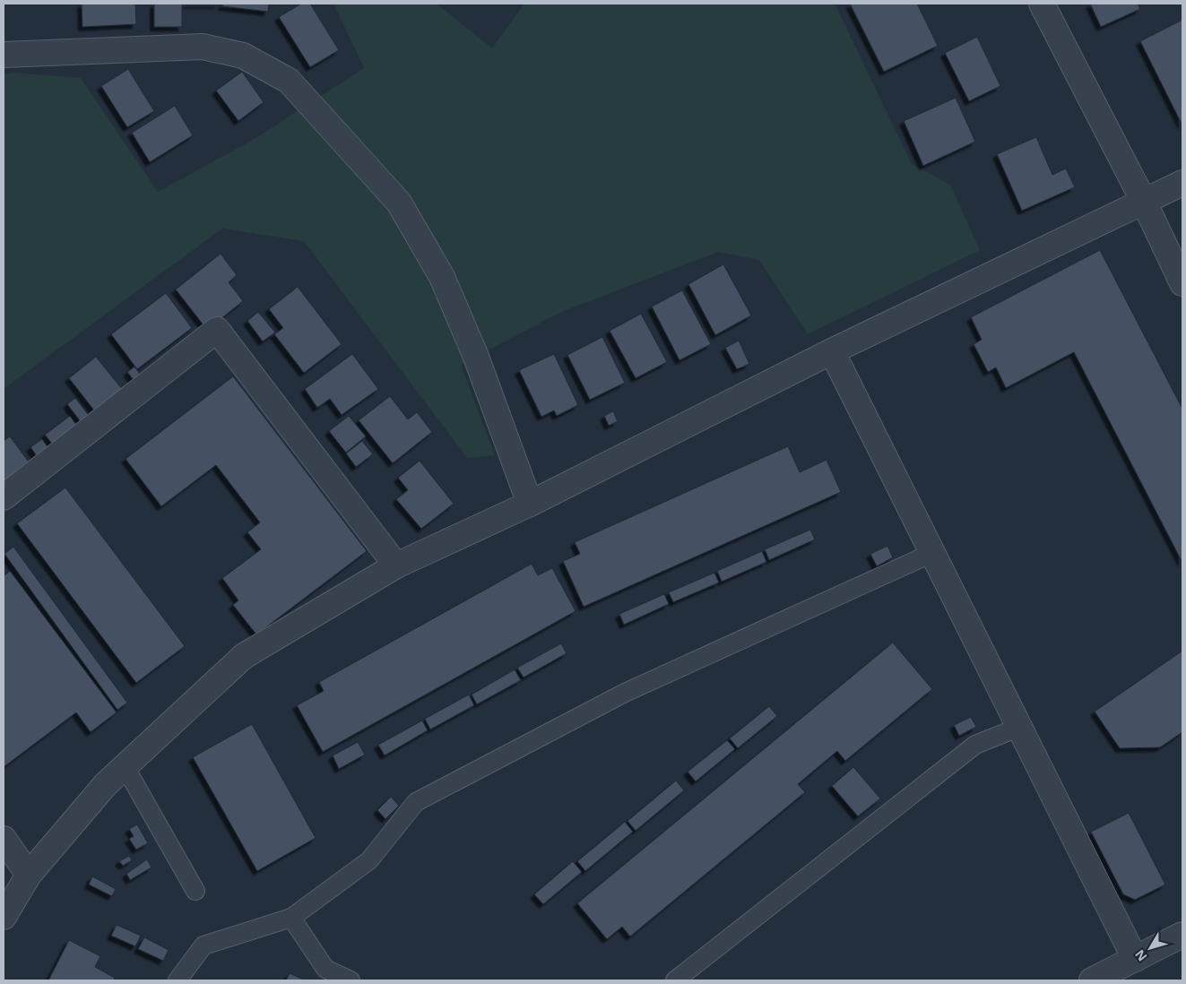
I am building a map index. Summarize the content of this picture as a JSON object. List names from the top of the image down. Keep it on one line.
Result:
{"north":"bottom left"}
